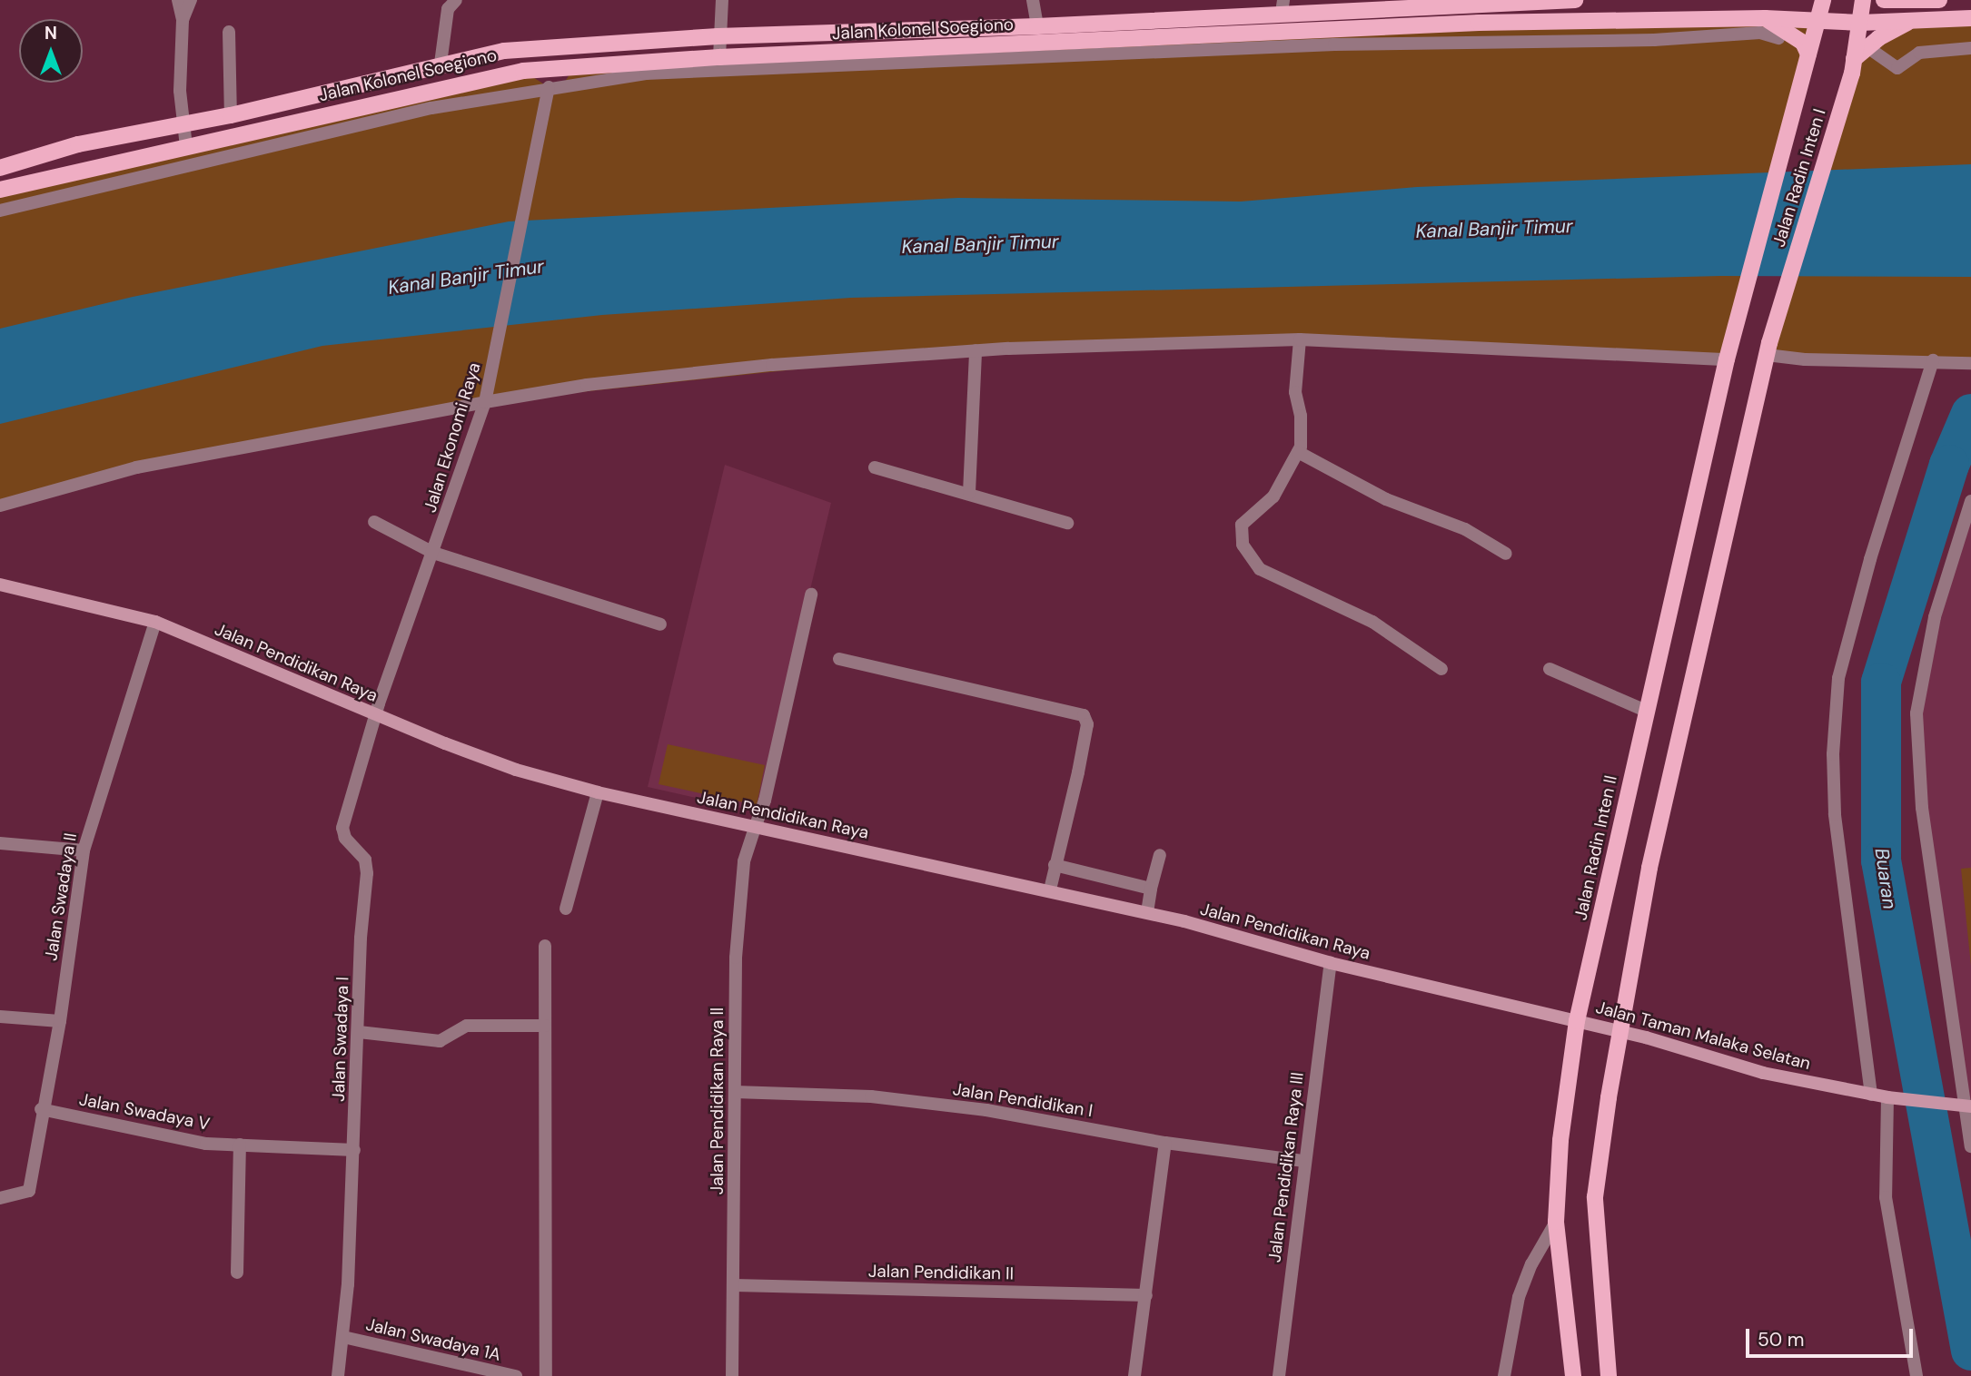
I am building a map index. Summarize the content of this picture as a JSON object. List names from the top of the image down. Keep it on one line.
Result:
{"streets":{"main road":["Jalan Kolonel Soegiono","Jalan Radin Inten I","Jalan Radin Inten II"],"street":["Jalan Ekonomi Raya","Jalan Pendidikan Raya","Jalan Swadaya II","Jalan Taman Malaka Selatan","Jalan Swadaya I","Jalan Pendidikan I","Jalan Pendidikan Raya II","Jalan Swadaya V","Jalan Pendidikan Raya III","Jalan Pendidikan II","Jalan Swadaya 1A"]},"crossings":[["Jalan Kolonel Soegiono","Jalan Radin Inten I"],["Jalan Radin Inten I","Jalan Radin Inten II"],["Jalan Ekonomi Raya","Jalan Pendidikan Raya"],["Jalan Ekonomi Raya","Jalan Swadaya I"],["Jalan Pendidikan Raya","Jalan Radin Inten II"],["Jalan Pendidikan Raya","Jalan Swadaya II"],["Jalan Pendidikan Raya","Jalan Taman Malaka Selatan"],["Jalan Pendidikan Raya","Jalan Swadaya I"],["Jalan Pendidikan Raya","Jalan Pendidikan Raya II"],["Jalan Pendidikan Raya","Jalan Pendidikan Raya III"],["Jalan Radin Inten II","Jalan Taman Malaka Selatan"],["Jalan Swadaya II","Jalan Swadaya V"],["Jalan Swadaya I","Jalan Swadaya V"],["Jalan Swadaya I","Jalan Swadaya 1A"],["Jalan Pendidikan I","Jalan Pendidikan Raya II"],["Jalan Pendidikan I","Jalan Pendidikan Raya III"],["Jalan Pendidikan Raya II","Jalan Pendidikan II"]],"water":["Kanal Banjir Timur","Buaran"],"scale_bar":"50 m","north":"top"}
